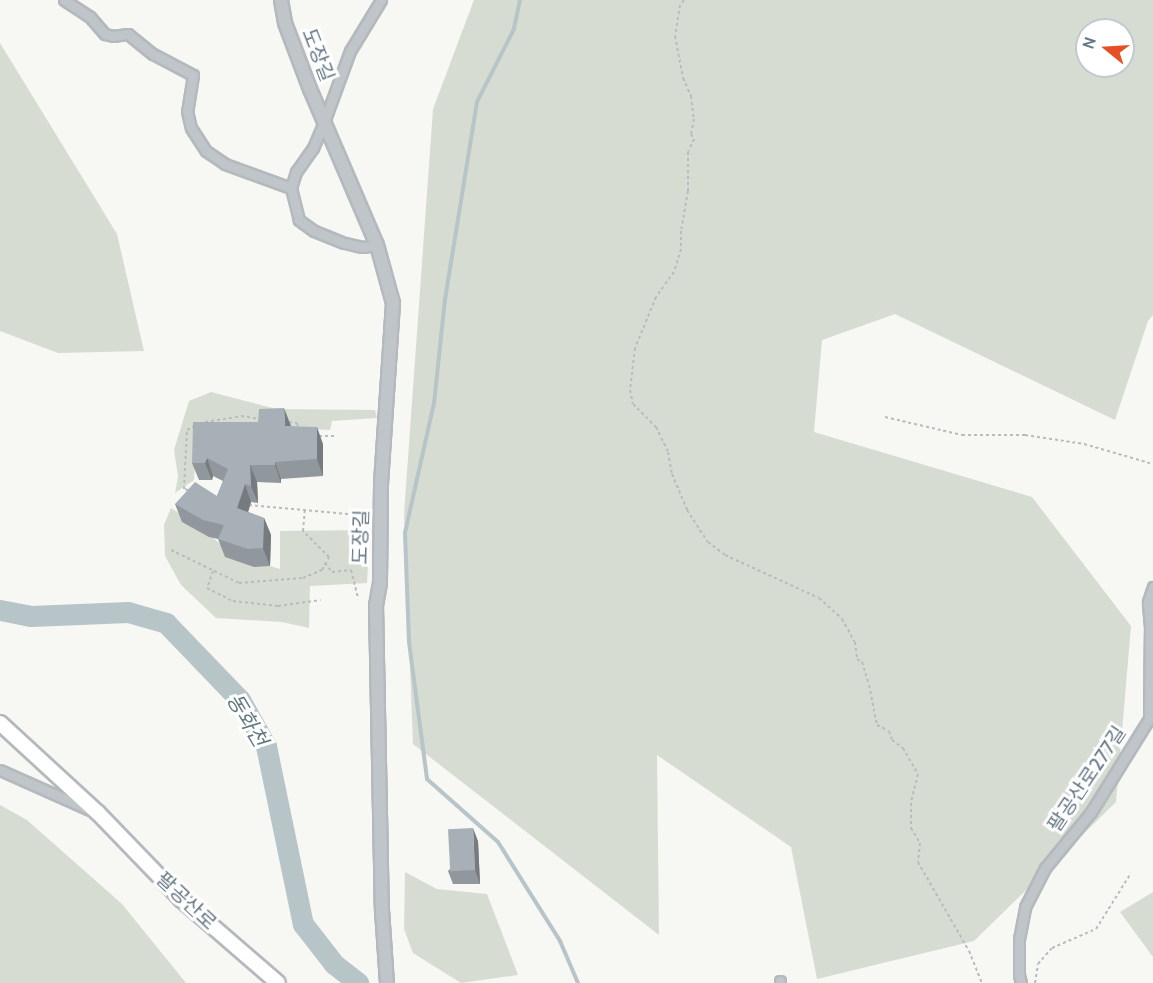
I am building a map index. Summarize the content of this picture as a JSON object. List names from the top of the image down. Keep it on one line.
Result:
{"streets":{"main road":["팔공산로"],"street":["도장길","팔공산로277길"]},"water":["동화천"],"north":"left"}
